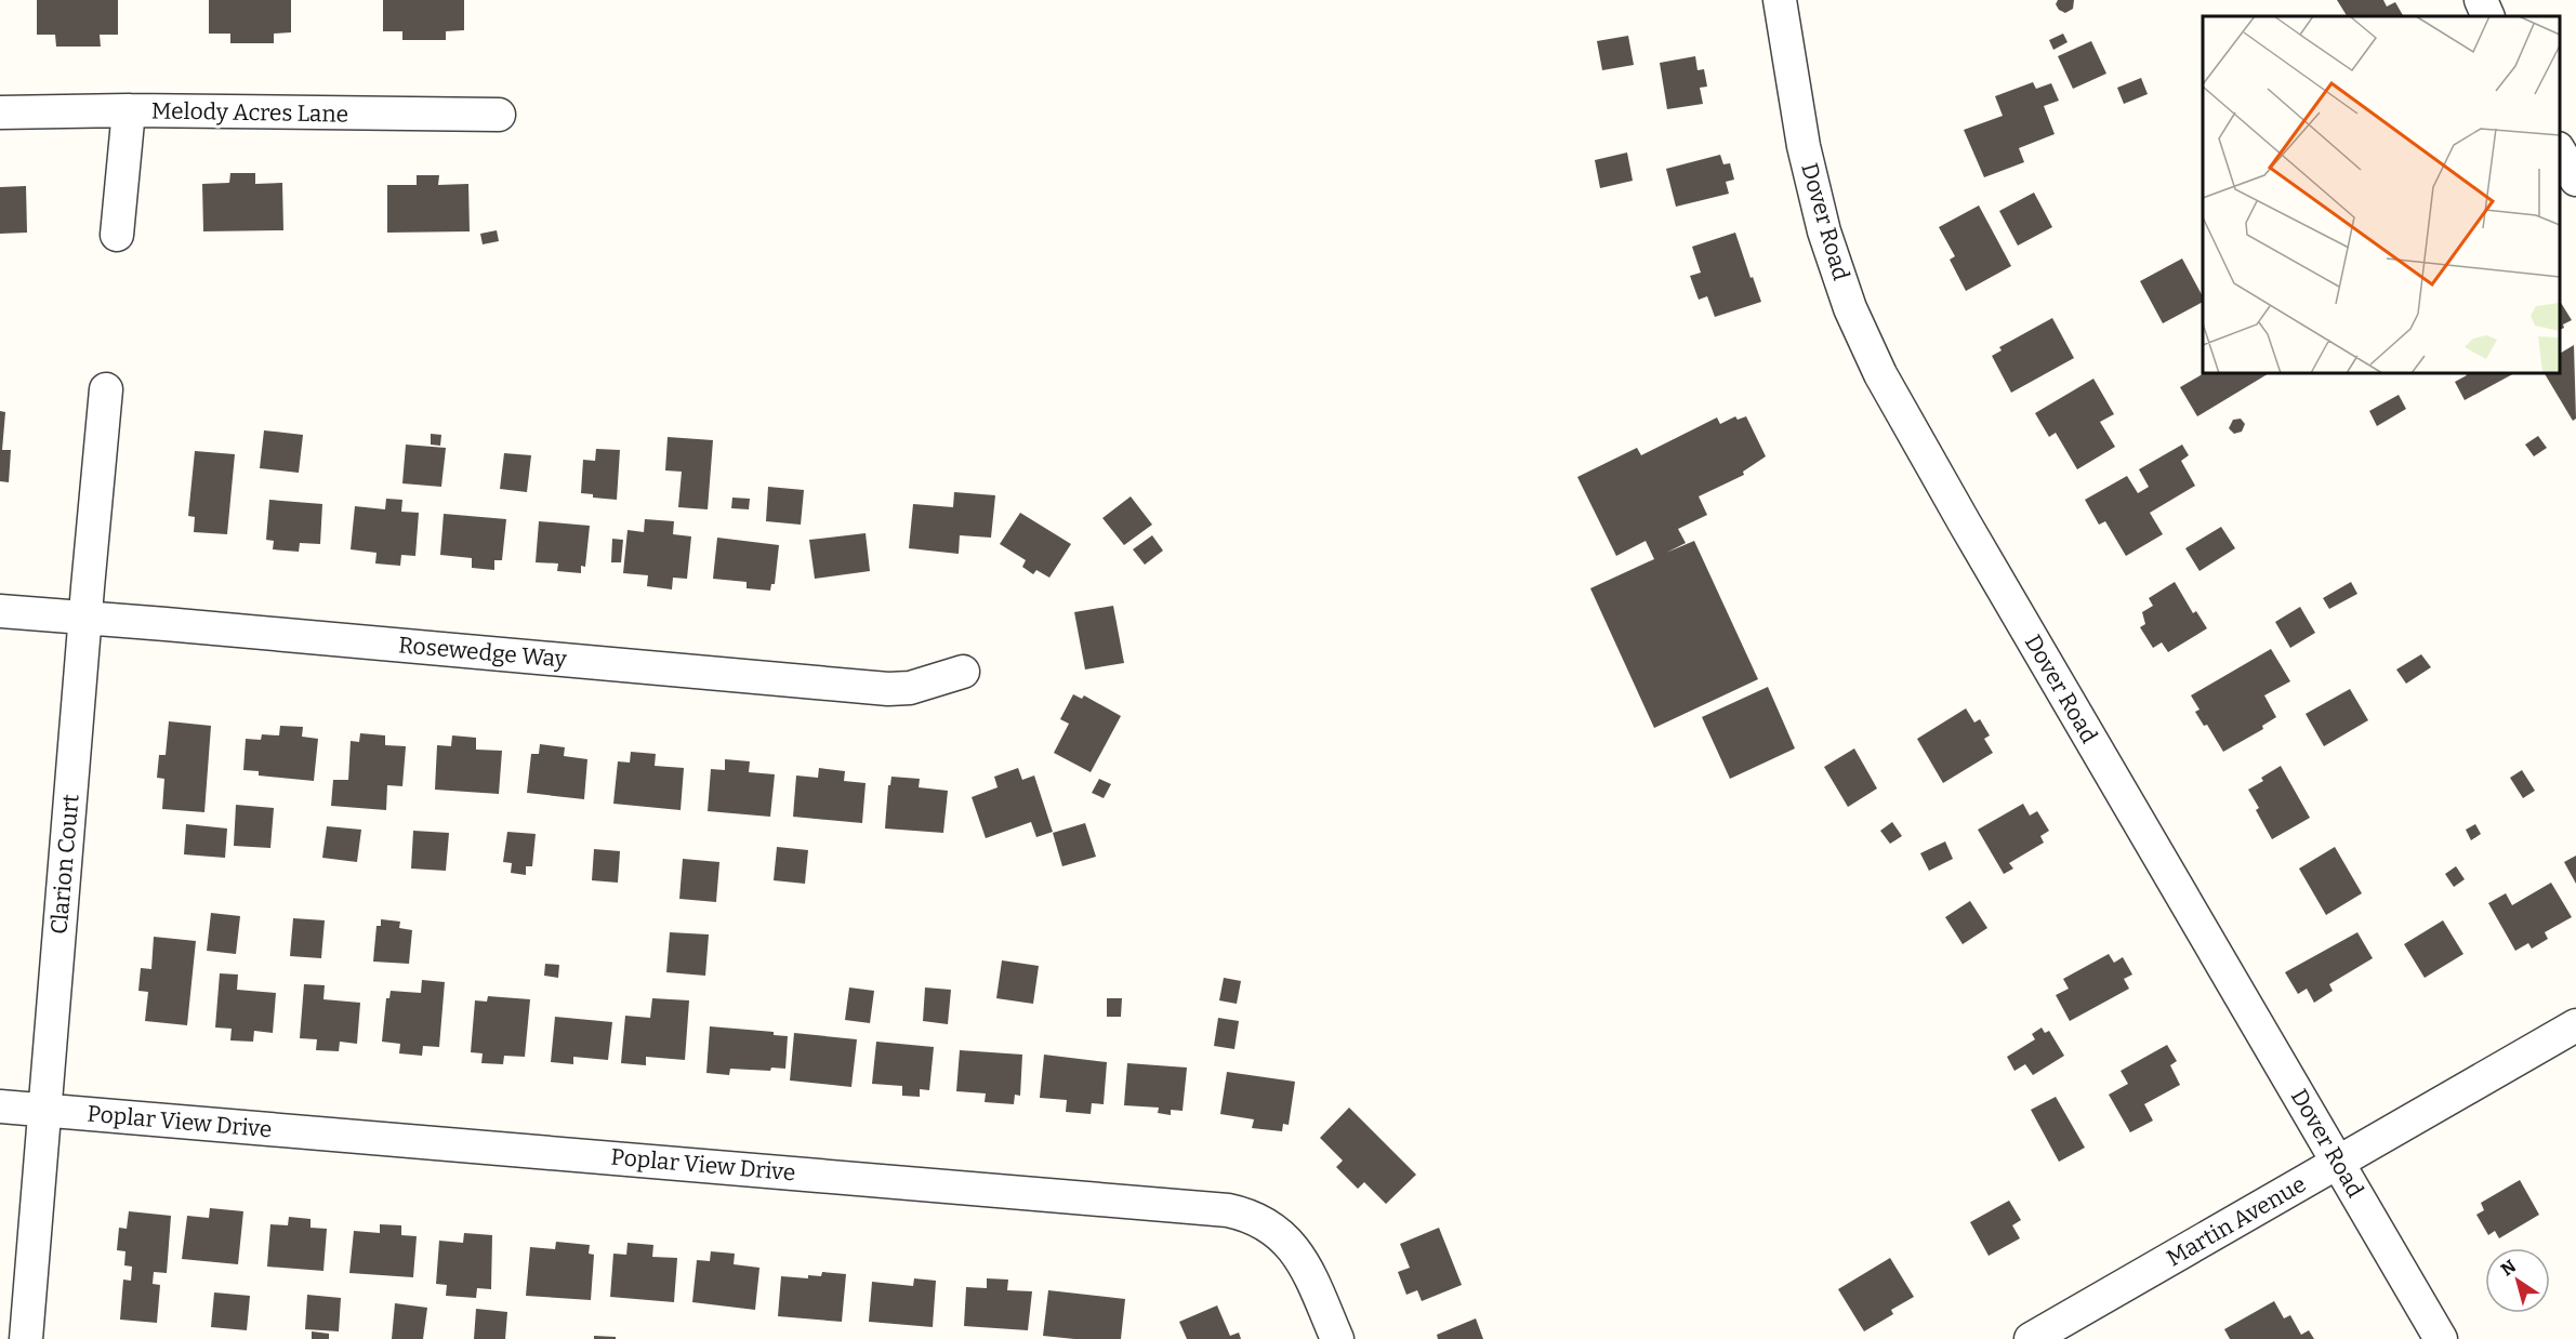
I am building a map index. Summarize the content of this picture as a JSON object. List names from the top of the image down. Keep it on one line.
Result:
{"streets":{"street":["Melody Acres Lane","Dover Road","Rosewedge Way","Clarion Court","Poplar View Drive","Martin Avenue"]},"crossings":[["Dover Road","Martin Avenue"],["Rosewedge Way","Clarion Court"],["Clarion Court","Poplar View Drive"]],"north":"top left"}
